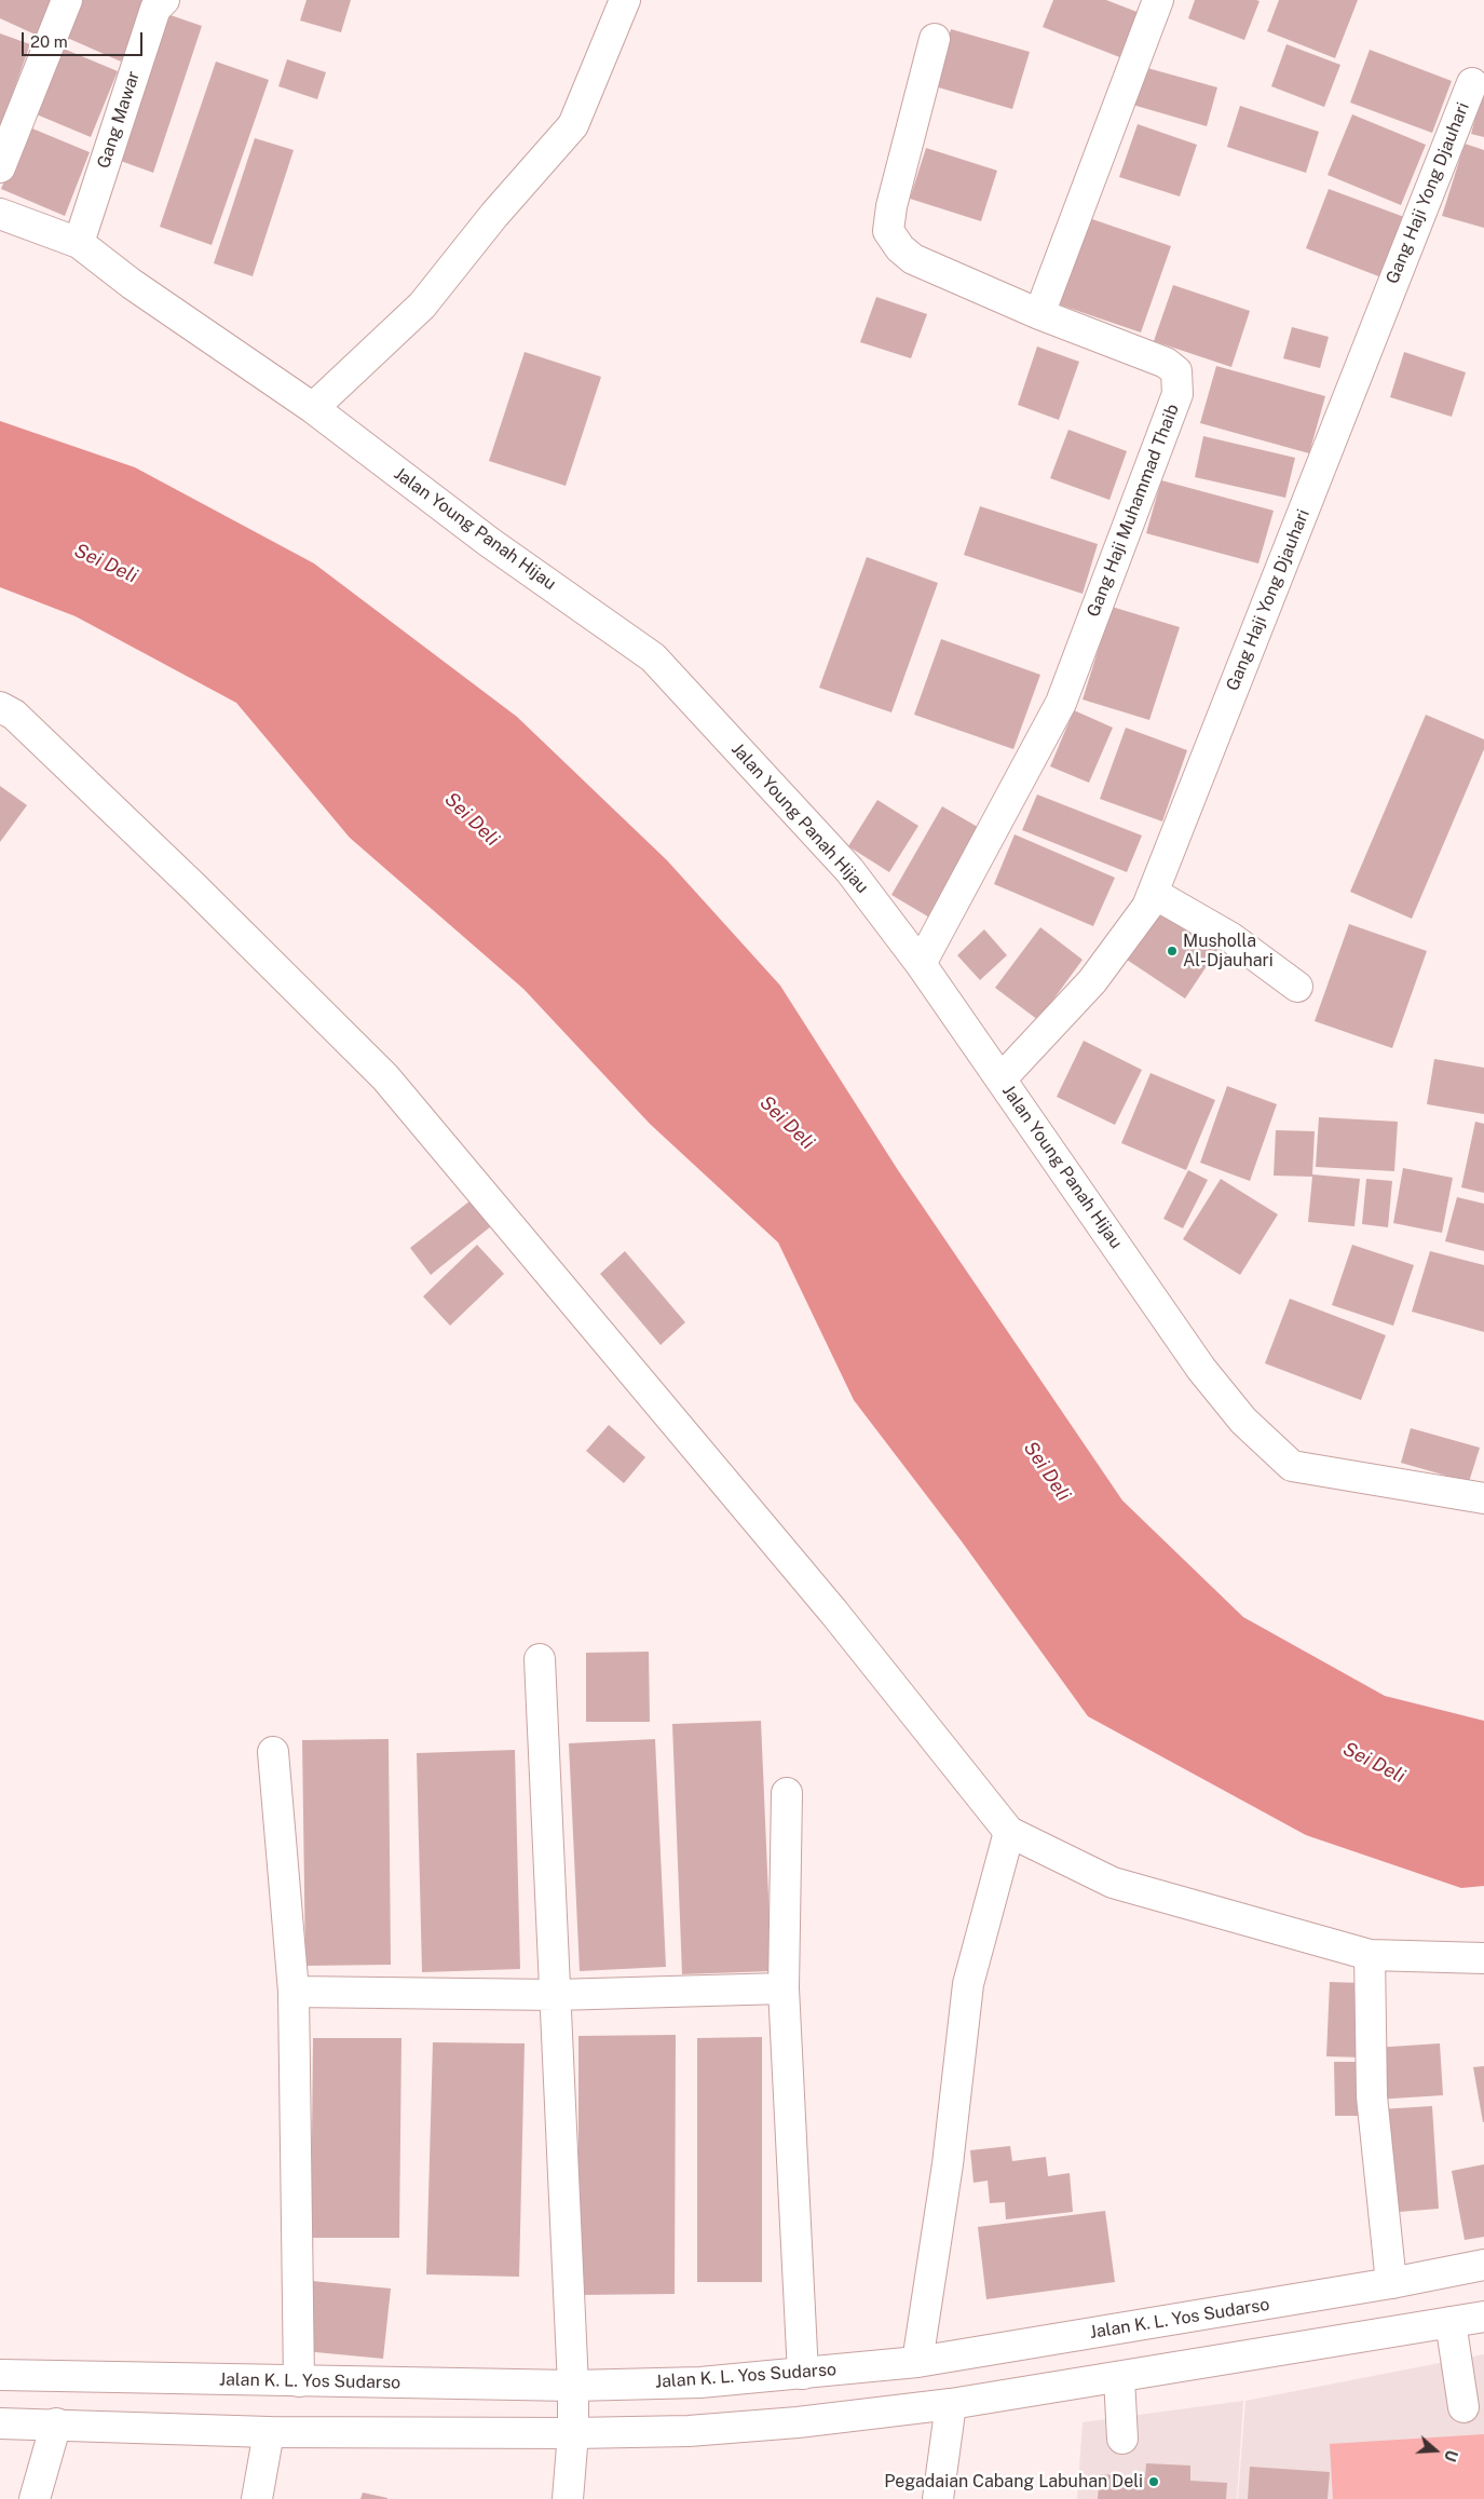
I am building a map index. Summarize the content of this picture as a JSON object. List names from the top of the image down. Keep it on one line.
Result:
{"streets":{"main road":["Gang Mawar","Gang Haji Yong Djauhari","Gang Haji Muhammad Thaib","Jalan Young Panah Hijau","Jalan K. L. Yos Sudarso"]},"crossings":[["Gang Mawar","Jalan Young Panah Hijau"],["Gang Haji Yong Djauhari","Jalan Young Panah Hijau"],["Gang Haji Muhammad Thaib","Jalan Young Panah Hijau"]],"water":["Sei Deli"],"places":["Musholla Al-Djauhari","Pegadaian Cabang Labuhan Deli"],"scale_bar":"20 m","north":"right"}
